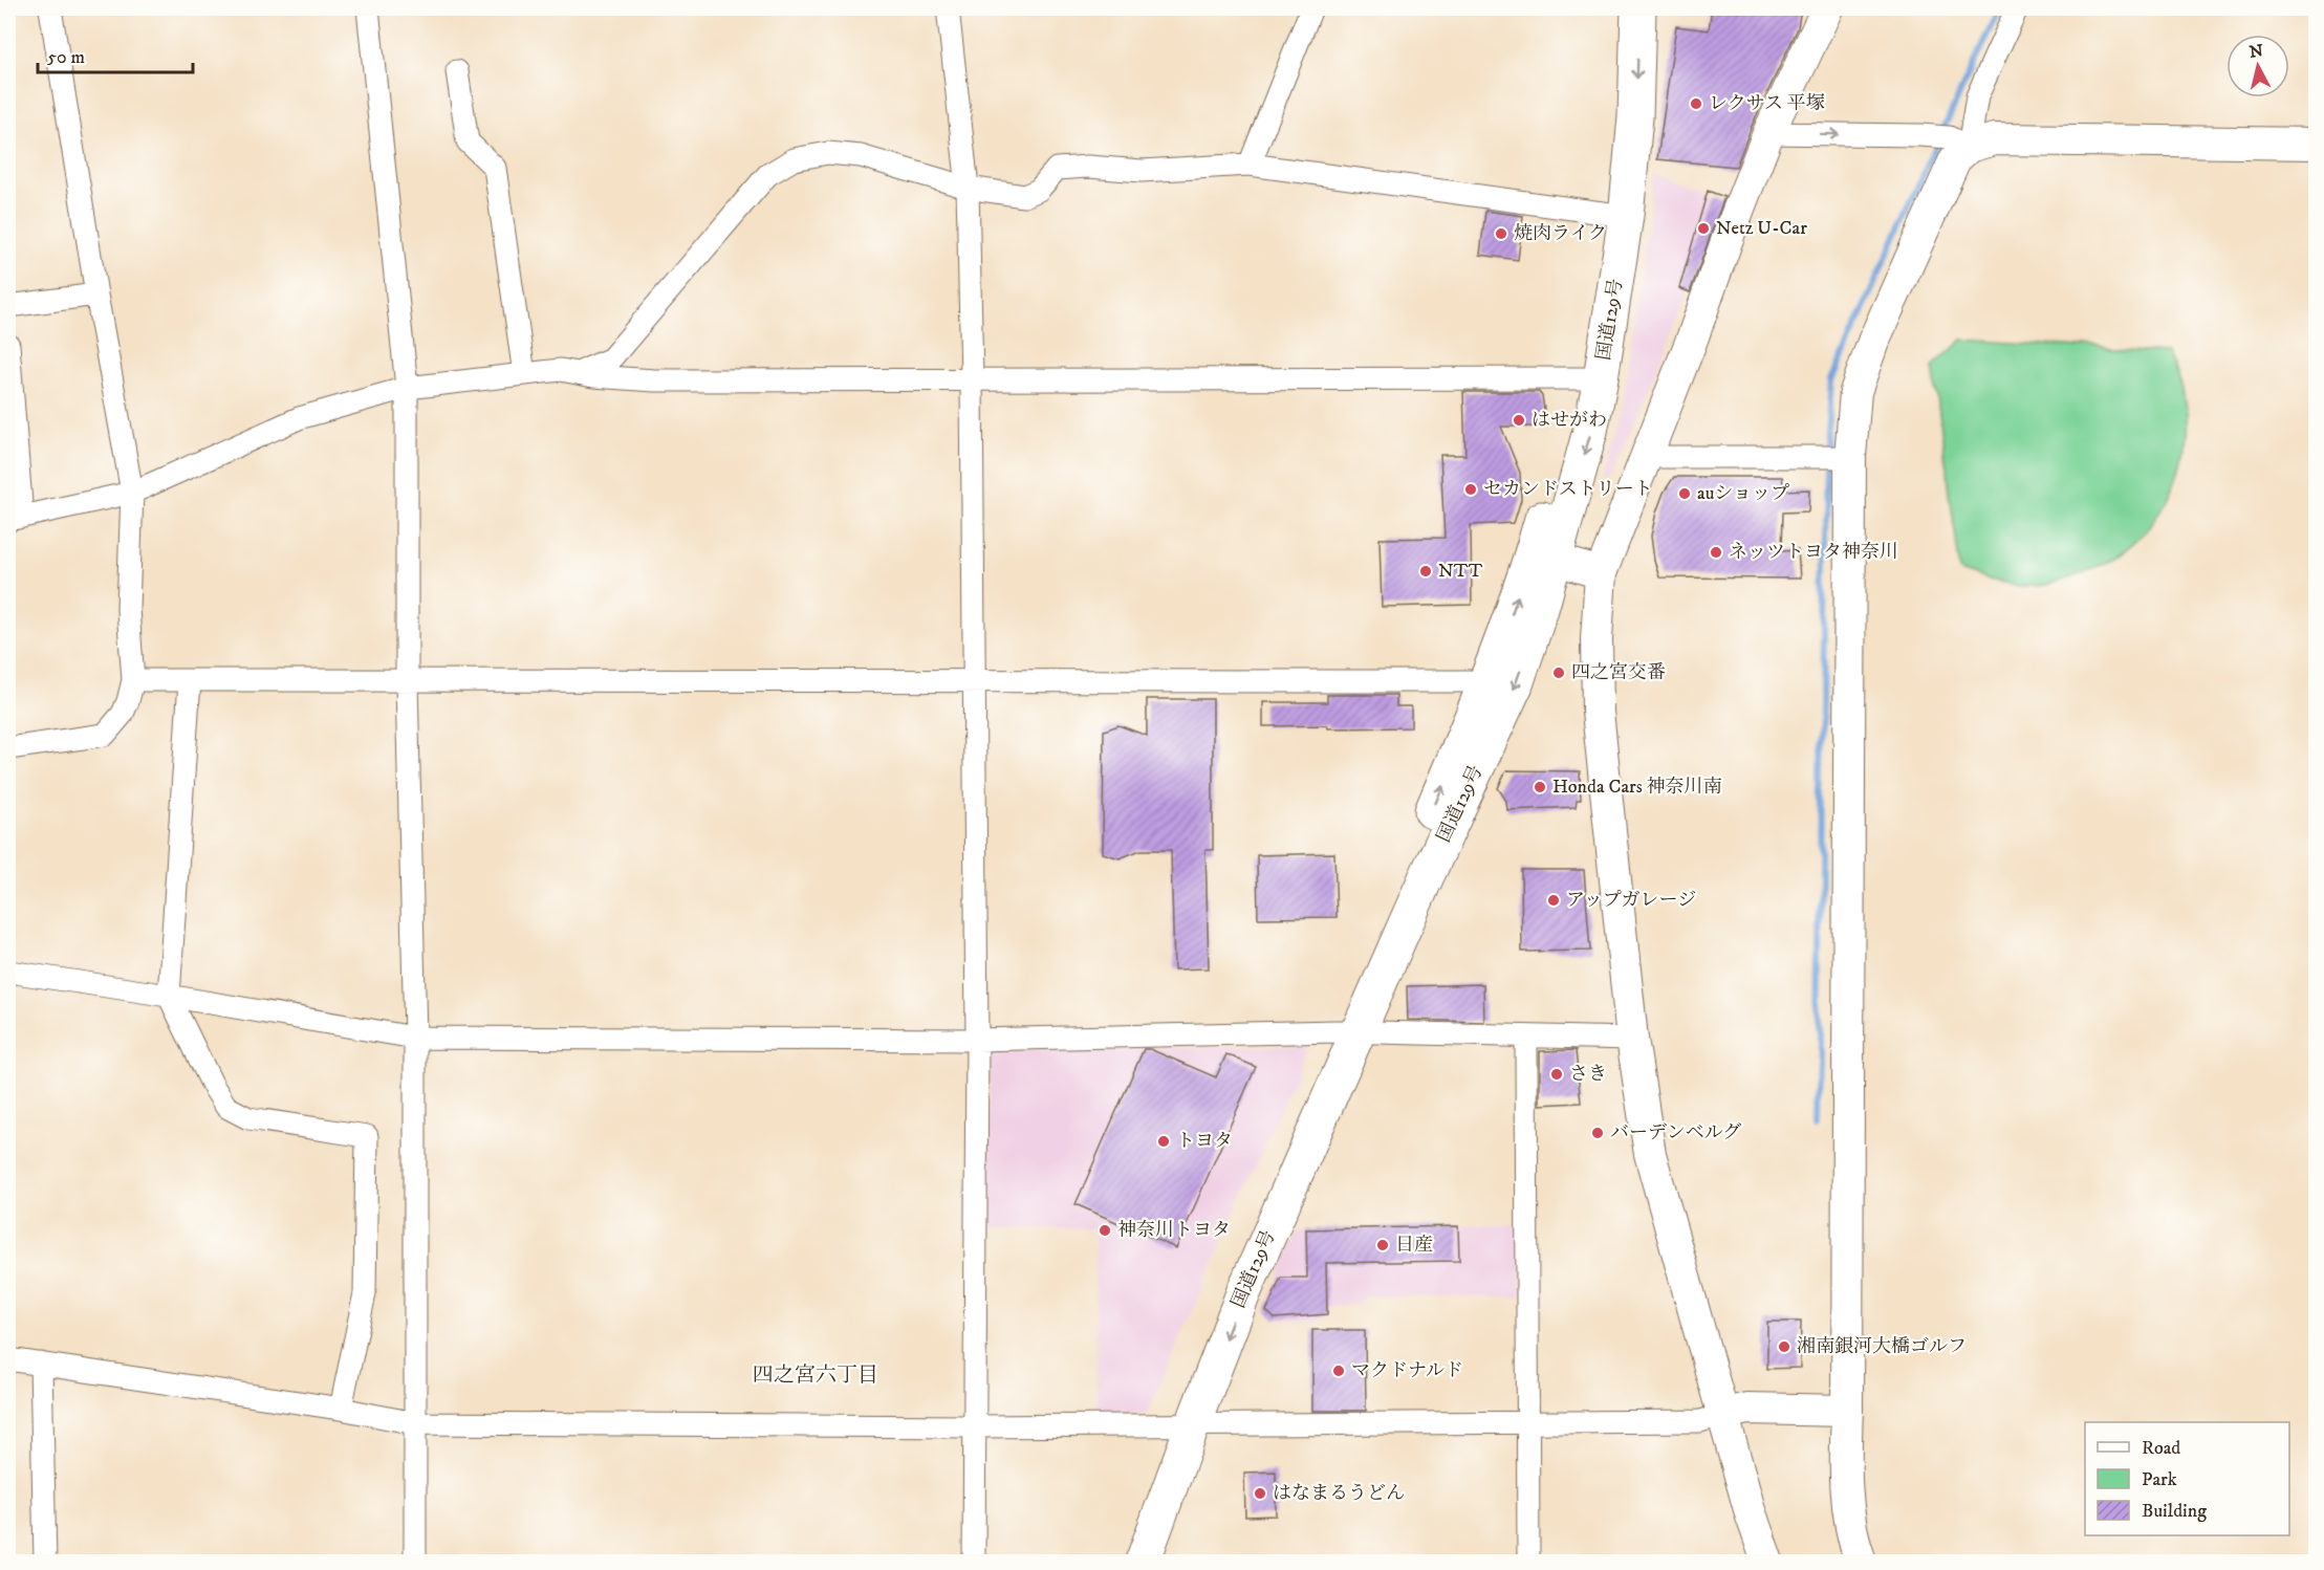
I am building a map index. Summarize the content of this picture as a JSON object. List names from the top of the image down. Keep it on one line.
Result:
{"streets":{"highway":["国道129号"]},"districts":["四之宮六丁目"],"places":["レクサス 平塚","Netz U-Car","焼肉ライク","はせがわ","セカンドストリート","auショップ","ネッツトヨタ神奈川","NTT","四之宮交番","Honda Cars 神奈川南","アップガレージ","さき","バーデンベルグ","トヨタ","神奈川トヨタ","日産","湘南銀河大橋ゴルフ","マクドナルド","はなまるうどん"],"legend":["Road","Park","Building"],"scale_bar":"50 m","north":"top"}
